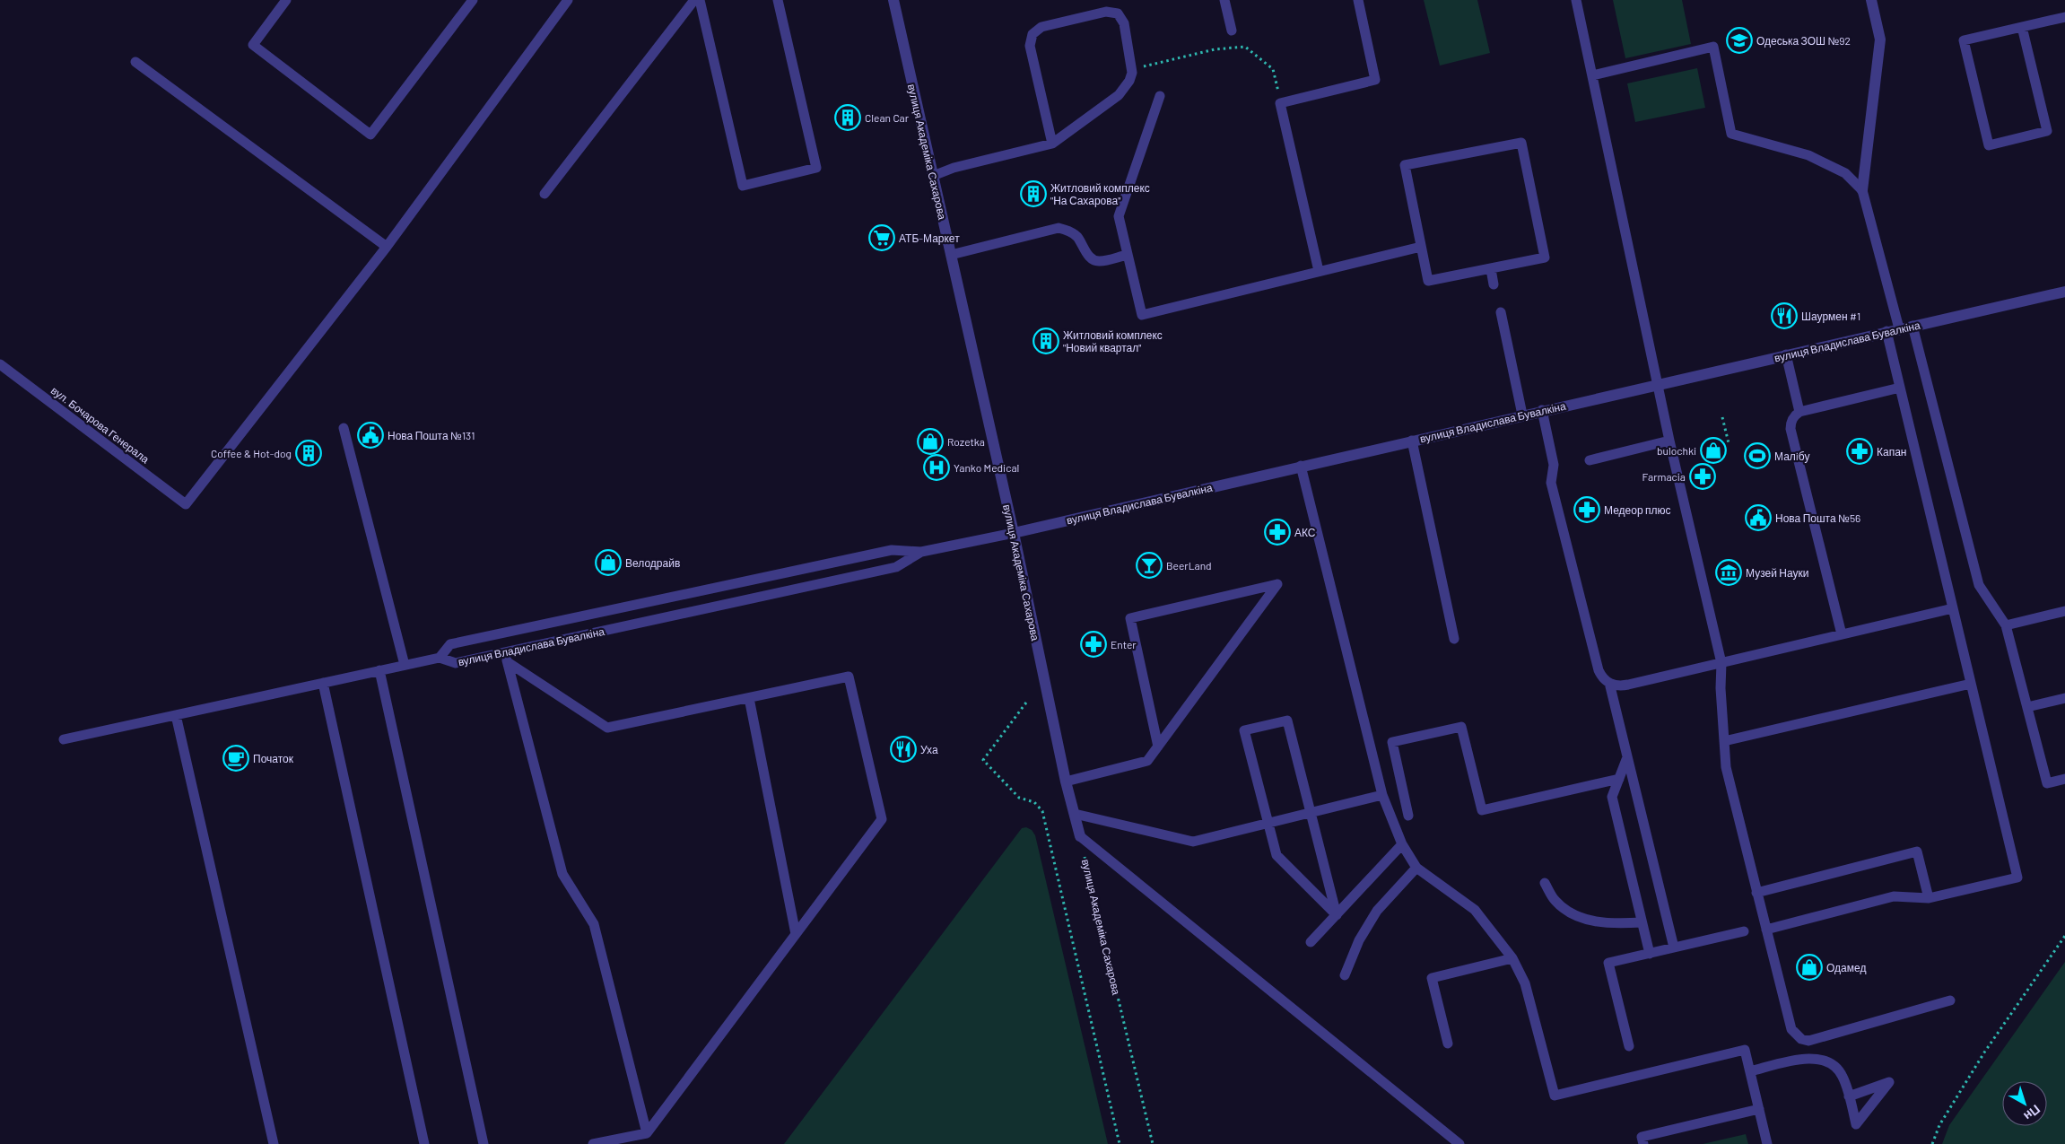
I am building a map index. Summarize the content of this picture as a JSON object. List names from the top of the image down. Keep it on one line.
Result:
{"streets":{"street":["вулиця Академіка Сахарова","вулиця Владислава Бувалкіна"],"lane":["вул. Бочарова Генерала"]},"crossings":[["вулиця Академіка Сахарова","вулиця Владислава Бувалкіна"]],"places":{"school or university":["Одеська ЗОШ №92"],"building":["Clean Car","Житловий комплекс \"На Сахарова\"","Житловий комплекс \"Новий квартал\"","Coffee & Hot-dog"],"supermarket":["АТБ-Маркет"],"restaurant":["Шаурмен #1","Уха"],"public building":["Нова Пошта №131","Нова Пошта №56"],"shop":["Rozetka","bulochki","Велодрайв","Одамед"],"pharmacy":["Капан","Farmacia","Медеор плюс","АКС","Enter"],"sports":["Малiбу"],"hospital":["Yanko Medical"],"bar":["BeerLand"],"museum":["Музей Науки"],"cafe":["Початок"]},"north":"bottom right"}
